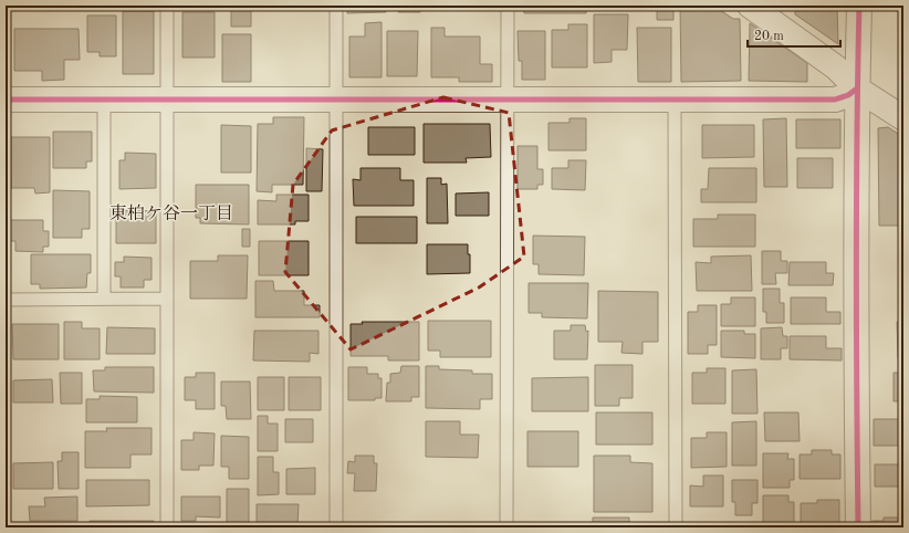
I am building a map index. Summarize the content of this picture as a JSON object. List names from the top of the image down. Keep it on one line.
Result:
{"districts":["東柏ケ谷一丁目"],"scale_bar":"20 m"}
